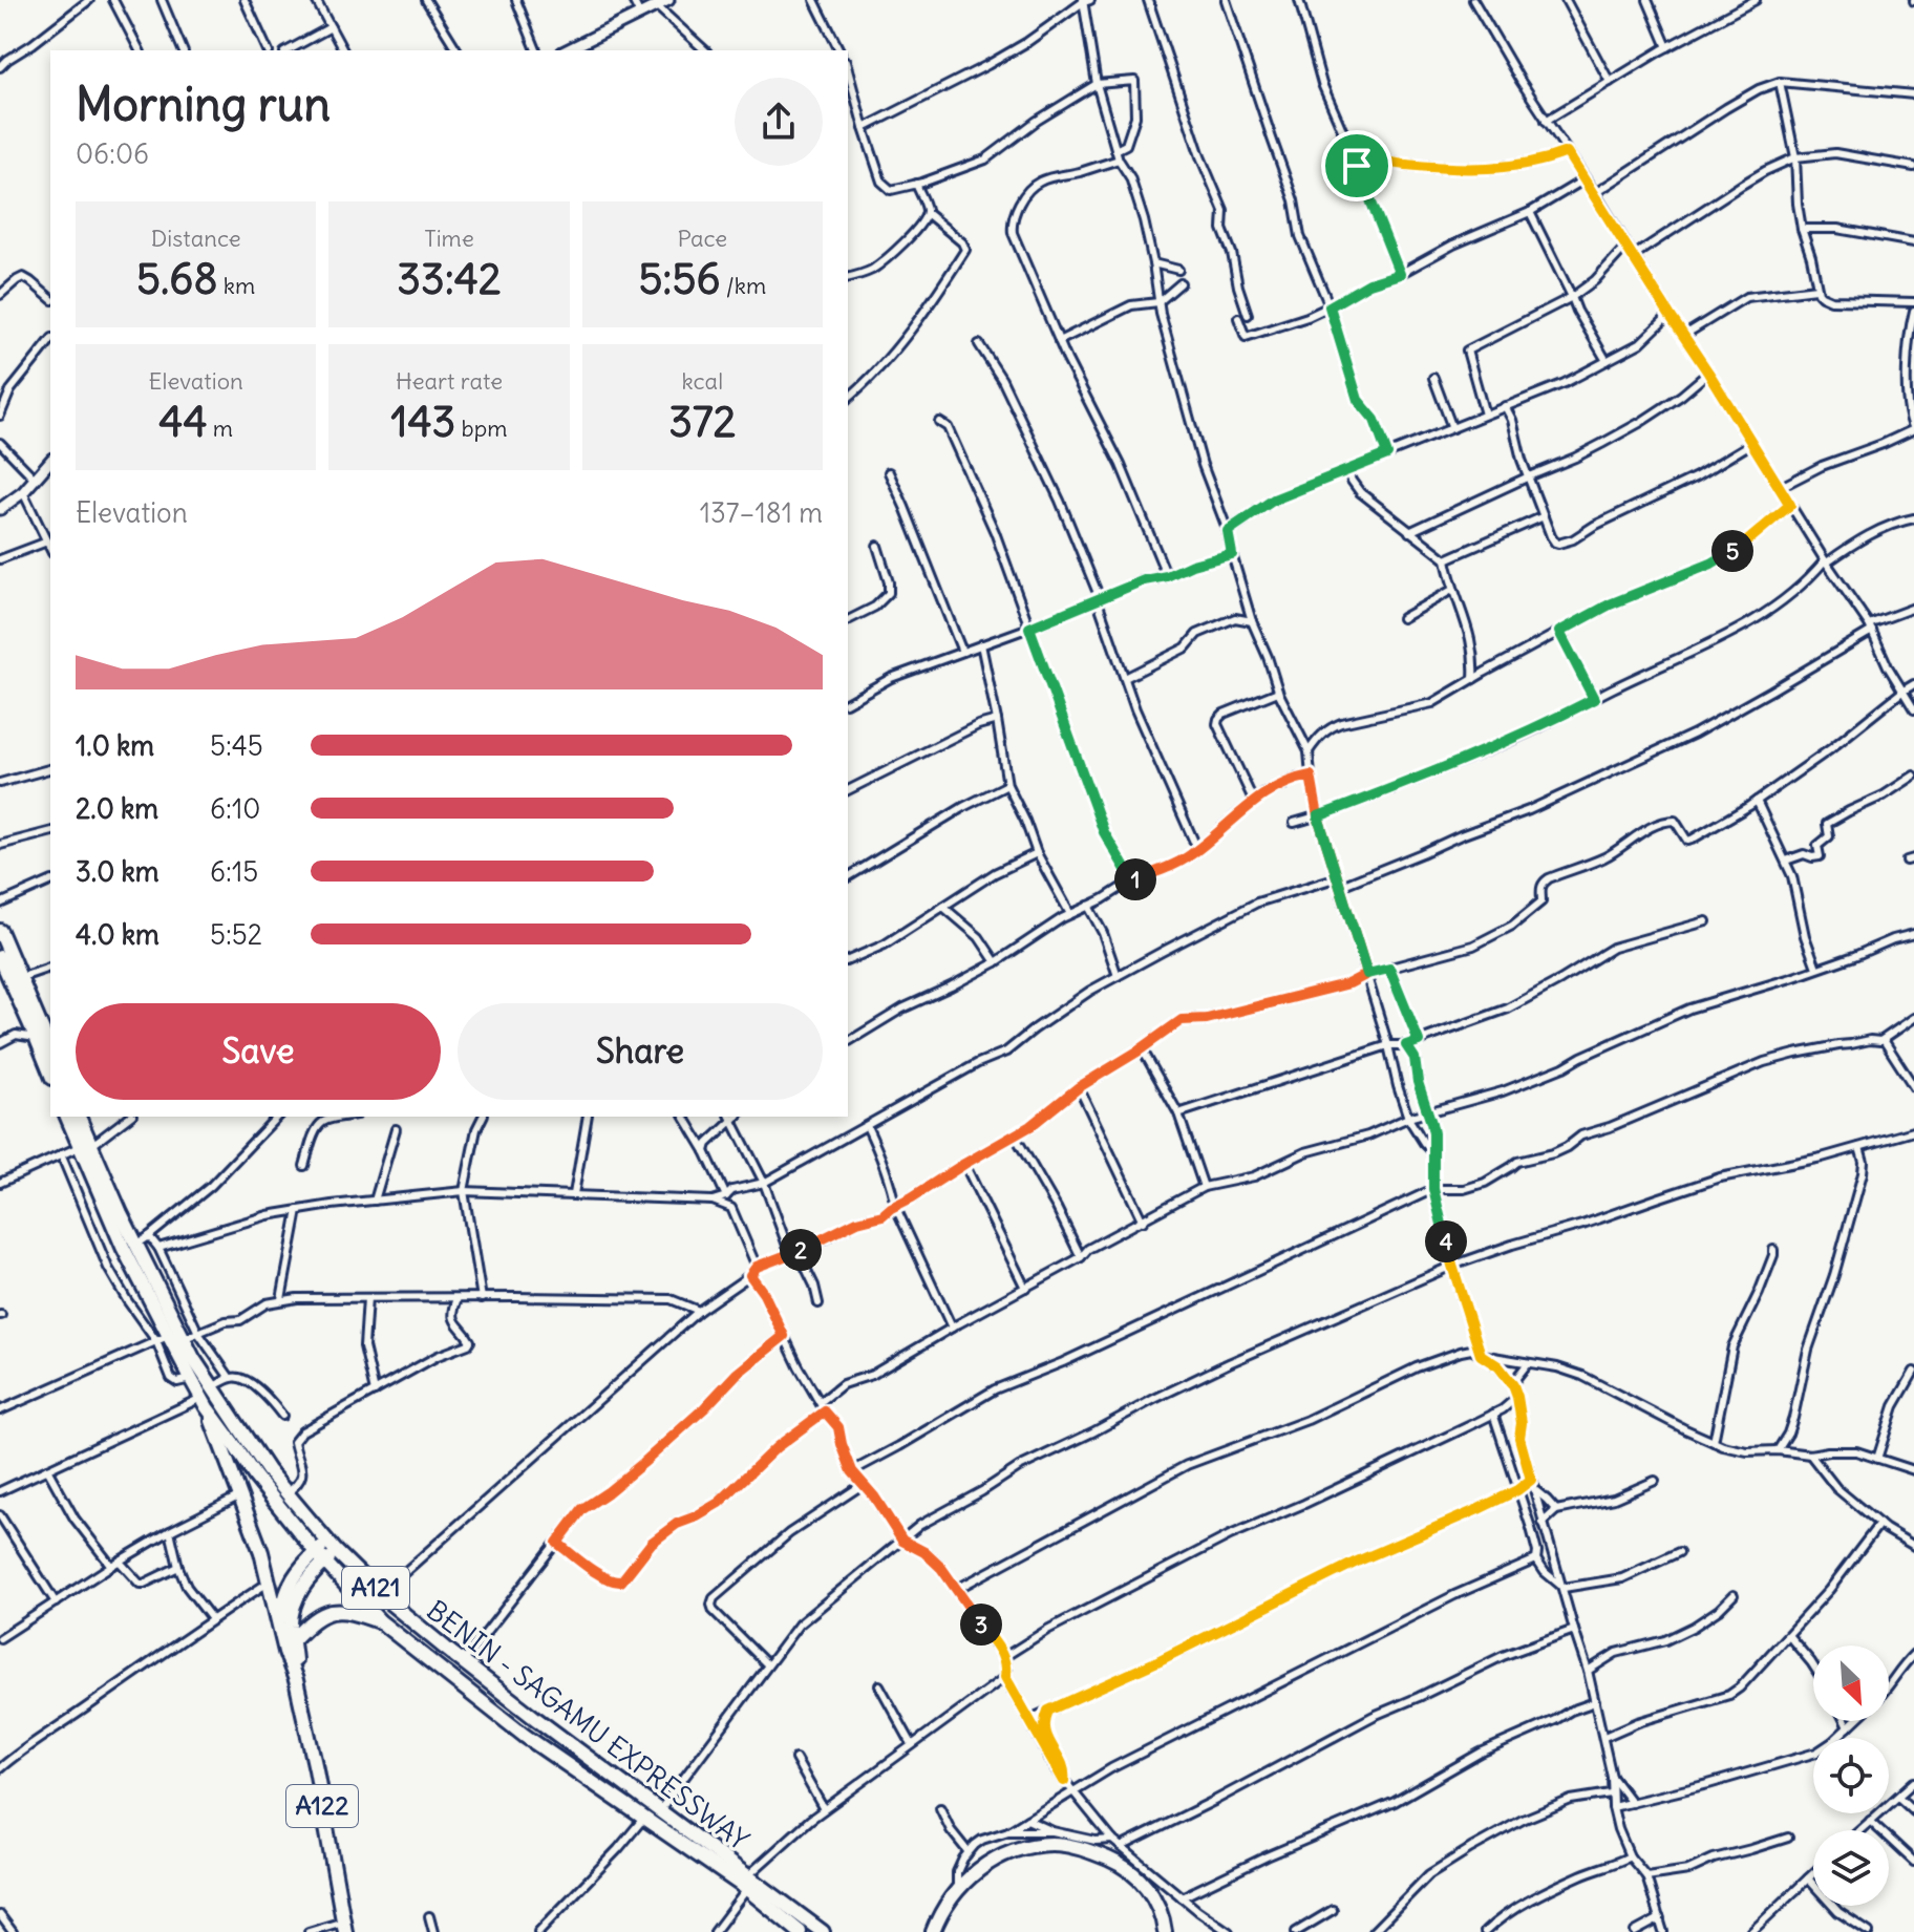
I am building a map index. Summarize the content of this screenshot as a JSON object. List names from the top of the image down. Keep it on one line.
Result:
{"streets":{"highway":["A121","BENIN - SAGAMU EXPRESSWAY","A122"]},"crossings":[["A121","BENIN - SAGAMU EXPRESSWAY"],["A121","A122"],["BENIN - SAGAMU EXPRESSWAY","A122"]],"north":"bottom right","page":{"heading":["Morning run","06:06"],"stats":[["Distance","5.68 km"],["Time","33:42"],["Pace","5:56 /km"],["Elevation","44 m"],["Heart rate","143 bpm"],["kcal","372"]],"chart":["Elevation","137–181 m"],"pins":["5","1","4","2","3"],"list":[{"name":"1.0 km","note":"5:45"},{"name":"2.0 km","note":"6:10"},{"name":"3.0 km","note":"6:15"},{"name":"4.0 km","note":"5:52"}],"buttons":["Save","Share"]}}
